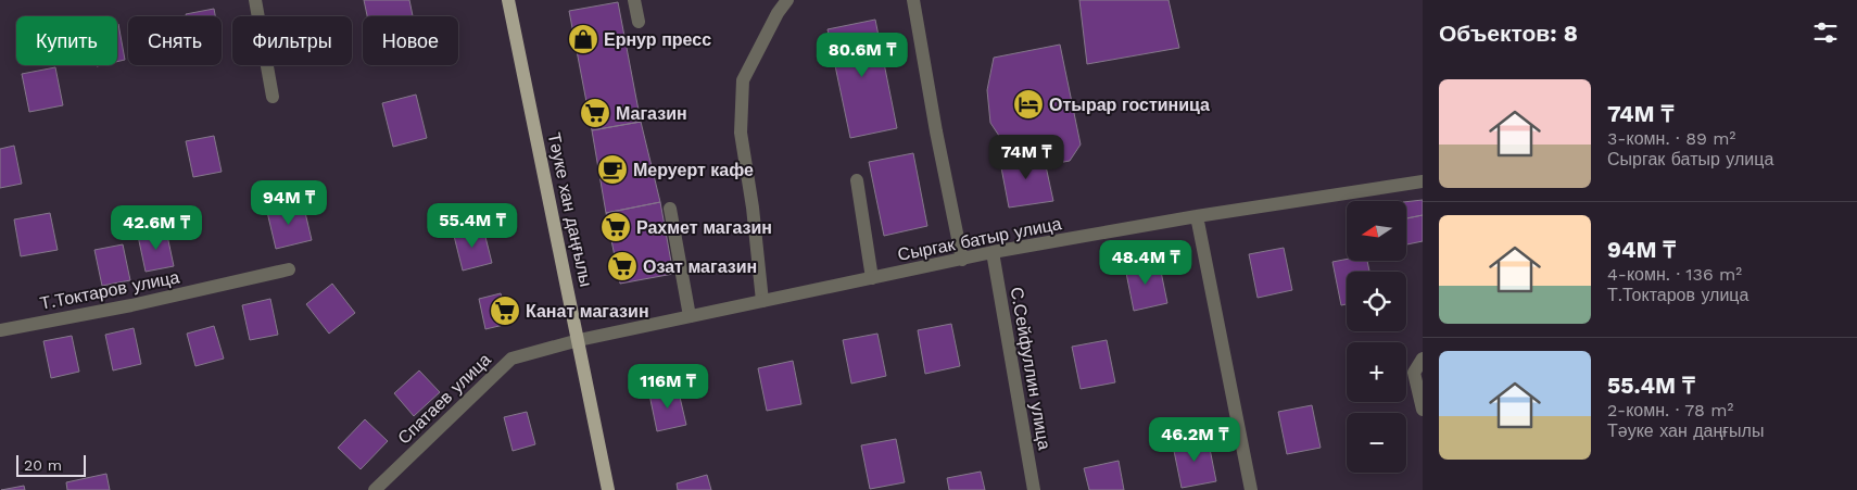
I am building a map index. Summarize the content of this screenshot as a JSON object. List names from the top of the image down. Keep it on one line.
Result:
{"streets":{"main road":["Тәуке хан даңғылы"],"street":["Сыргак батыр улица","Т.Токтаров улица","С.Сейфуллин улица","Спатаев улица"]},"crossings":[["Тәуке хан даңғылы","Сыргак батыр улица"],["Тәуке хан даңғылы","Спатаев улица"],["Сыргак батыр улица","С.Сейфуллин улица"],["Сыргак батыр улица","Спатаев улица"]],"places":{"shop":["Ернур пресс"],"hotel":["Отырар гостиница"],"supermarket":["Магазин","Рахмет магазин","Озат магазин","Канат магазин"],"cafe":["Меруерт кафе"]},"scale_bar":"20 m","north":"left","page":{"heading":"Объектов: 8","chip":["Купить","Снять","Фильтры","Новое"],"price":["80.6M ₸","74M ₸","94M ₸","55.4M ₸","42.6M ₸","48.4M ₸","116M ₸","46.2M ₸"],"list":[{"name":"74M ₸","note":"3-комн. · 89 m² · Сыргак батыр улица"},{"name":"94M ₸","note":"4-комн. · 136 m² · Т.Токтаров улица"},{"name":"55.4M ₸","note":"2-комн. · 78 m² · Тәуке хан даңғылы"}],"map_buttons":["+","−"],"scale":"20 m"}}
